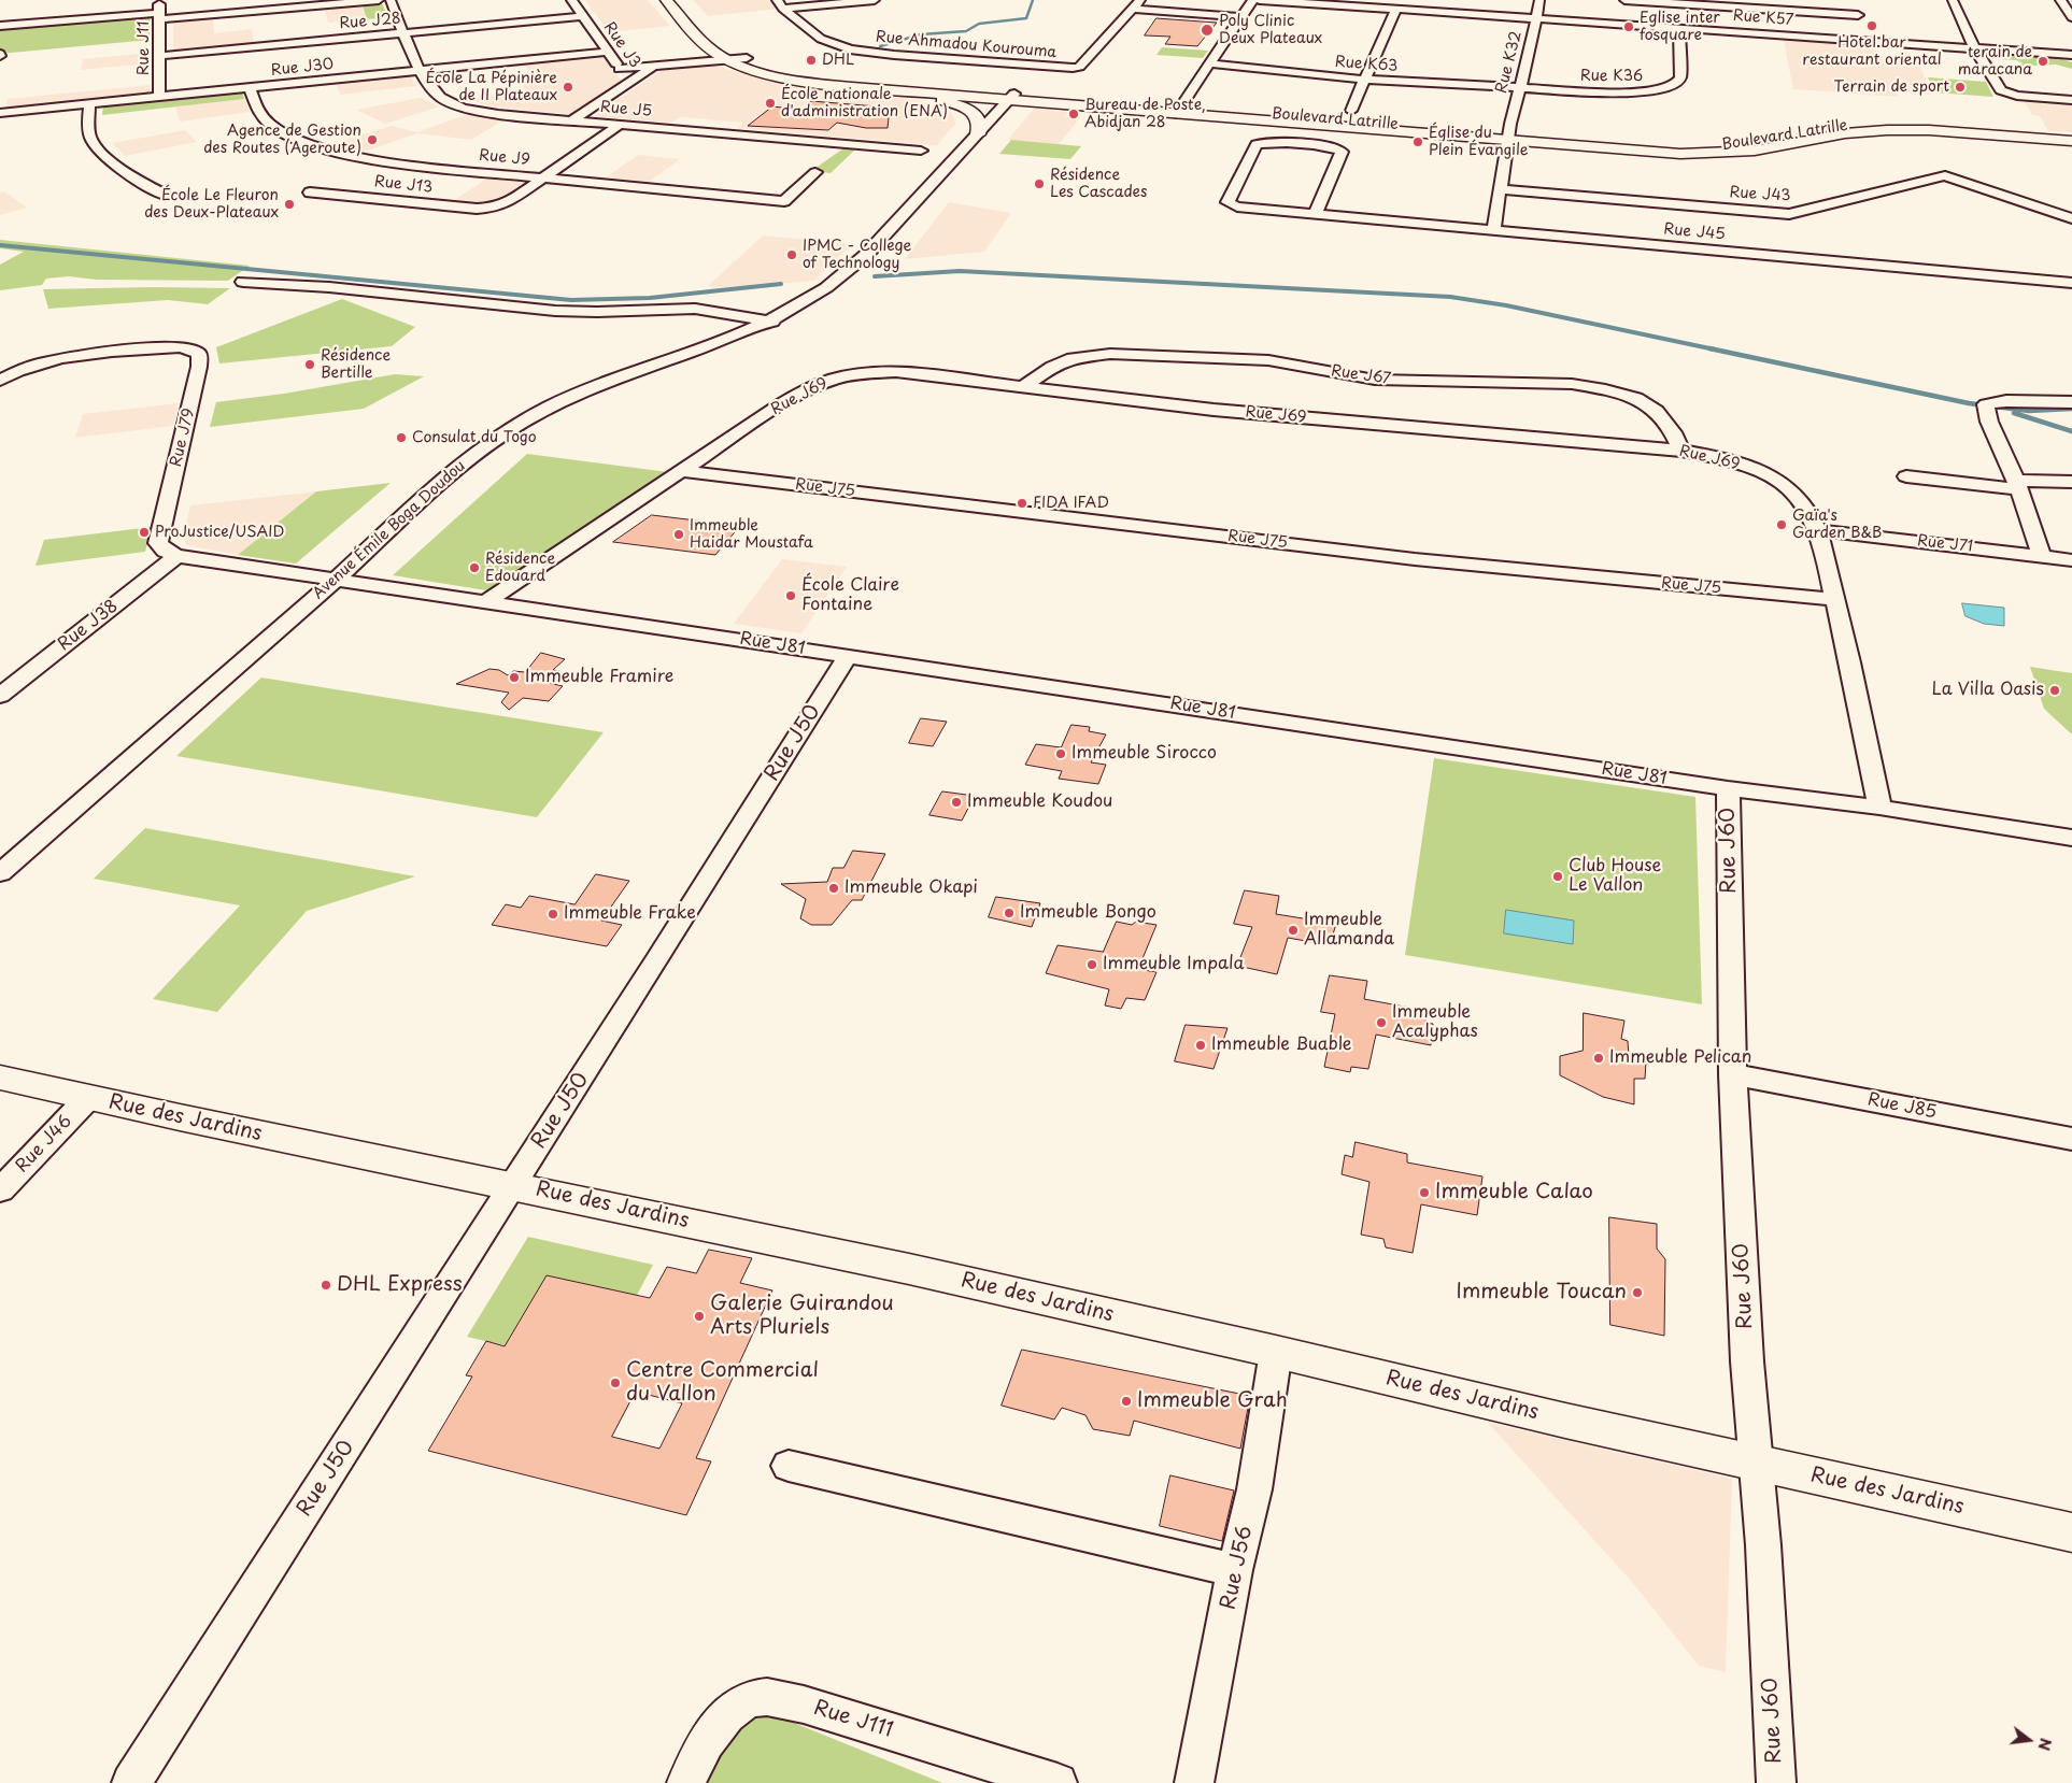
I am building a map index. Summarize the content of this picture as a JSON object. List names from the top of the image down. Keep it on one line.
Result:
{"streets":{"main road":["Boulevard Latrille","Rue des Jardins"],"street":["Rue K57","Rue J28","Rue J3","Rue Ahmadou Kourouma","Rue J11","Rue K32","Rue K63","Rue J30","Rue K36","Rue J5","Rue J9","Rue J13","Rue J43","Rue J45","Rue J67","Rue J69","Rue J79","Rue J75","Avenue Émile Boga Doudou","Rue J71","Rue J38","Rue J81","Rue J50","Rue J60","Rue J85","Rue J46","Rue J56","Rue J111"]},"crossings":[["Rue K57","Rue K32"],["Rue K57","Rue K36"],["Rue J28","Rue J3"],["Rue J28","Rue J11"],["Rue J28","Rue J5"],["Rue J3","Rue J30"],["Rue J11","Rue J30"],["Rue K32","Rue K63"],["Rue K32","Rue K36"],["Rue K32","Boulevard Latrille"],["Rue K32","Rue J43"],["Rue K32","Rue J45"],["Rue K63","Rue K36"],["Rue J30","Rue J5"],["Rue J30","Rue J9"],["Boulevard Latrille","Avenue Émile Boga Doudou"],["Rue J9","Rue J13"],["Rue J67","Rue J69"],["Rue J69","Rue J75"],["Rue J69","Rue J71"],["Rue J69","Rue J81"],["Rue J79","Rue J38"],["Avenue Émile Boga Doudou","Rue J81"],["Rue J81","Rue J50"],["Rue J81","Rue J60"],["Rue J50","Rue des Jardins"],["Rue J60","Rue J85"],["Rue J60","Rue des Jardins"],["Rue des Jardins","Rue J46"],["Rue des Jardins","Rue J56"]],"places":["Hotel bar restaurant oriental","Eglise inter fosquare","Poly Clinic Deux Plateaux","DHL","terain de maracana","École La Pépinière de II Plateaux","Terrain de sport","École nationale d'administration (ENA)","Bureau de Poste, Abidjan 28","Agence de Gestion des Routes (Ageroute)","Église du Plein Évangile","Résidence Les Cascades","École Le Fleuron des Deux-Plateaux","IPMC - College of Technology","Résidence Bertille","Consulat du Togo","FIDA IFAD","Gaïa's Garden B&B","ProJustice/USAID","Immeuble Haidar Moustafa","Résidence Edouard","École Claire Fontaine","Immeuble Framire","La Villa Oasis","Immeuble Sirocco","Immeuble Koudou","Club House Le Vallon","Immeuble Okapi","Immeuble Bongo","Immeuble Frake","Immeuble Allamanda","Immeuble Impala","Immeuble Acalyphas","Immeuble Buable","Immeuble Pelican","Immeuble Calao","DHL Express","Immeuble Toucan","Galerie Guirandou Arts Pluriels","Centre Commercial du Vallon","Immeuble Grah"],"north":"right"}
